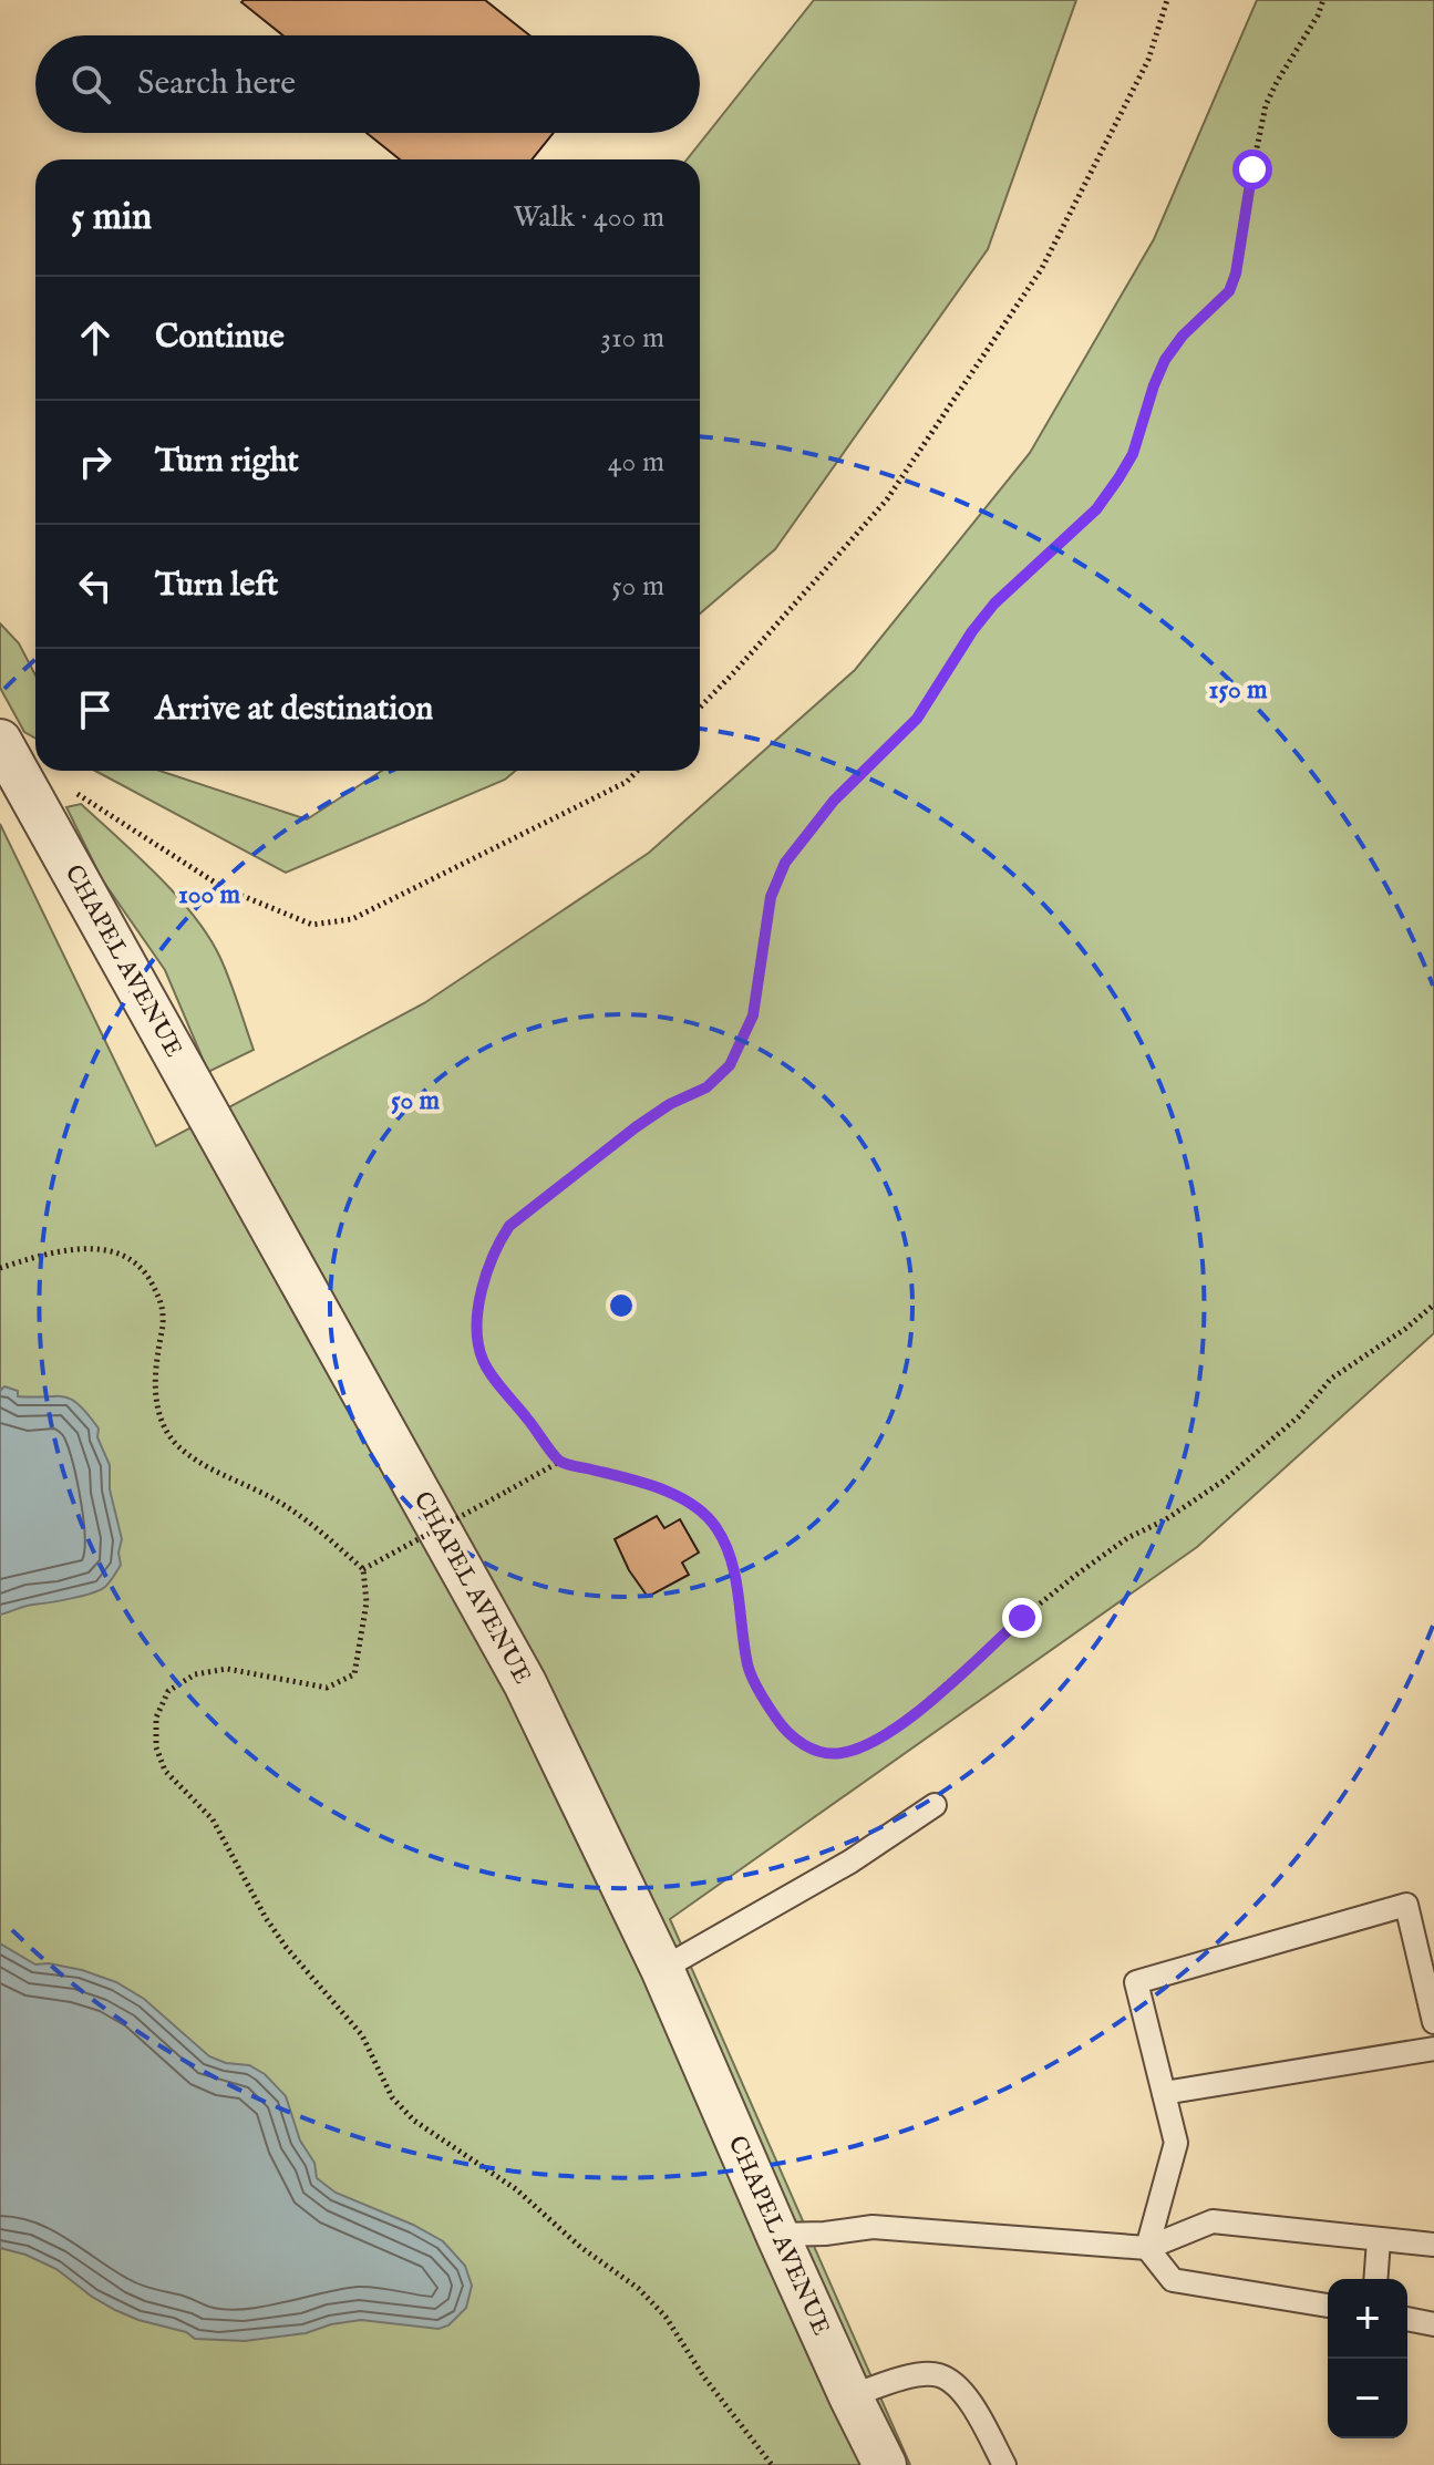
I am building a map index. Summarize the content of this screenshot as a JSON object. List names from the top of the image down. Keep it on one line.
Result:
{"streets":{"street":["CHAPEL AVENUE"]},"page":{"search":"Search here","heading":["5 min","Walk · 400 m"],"list":[["Continue","310 m"],["Turn right","40 m"],["Turn left","50 m"],"Arrive at destination"],"map_buttons":["+","−"]},"rings":["150 m","100 m","50 m"]}
